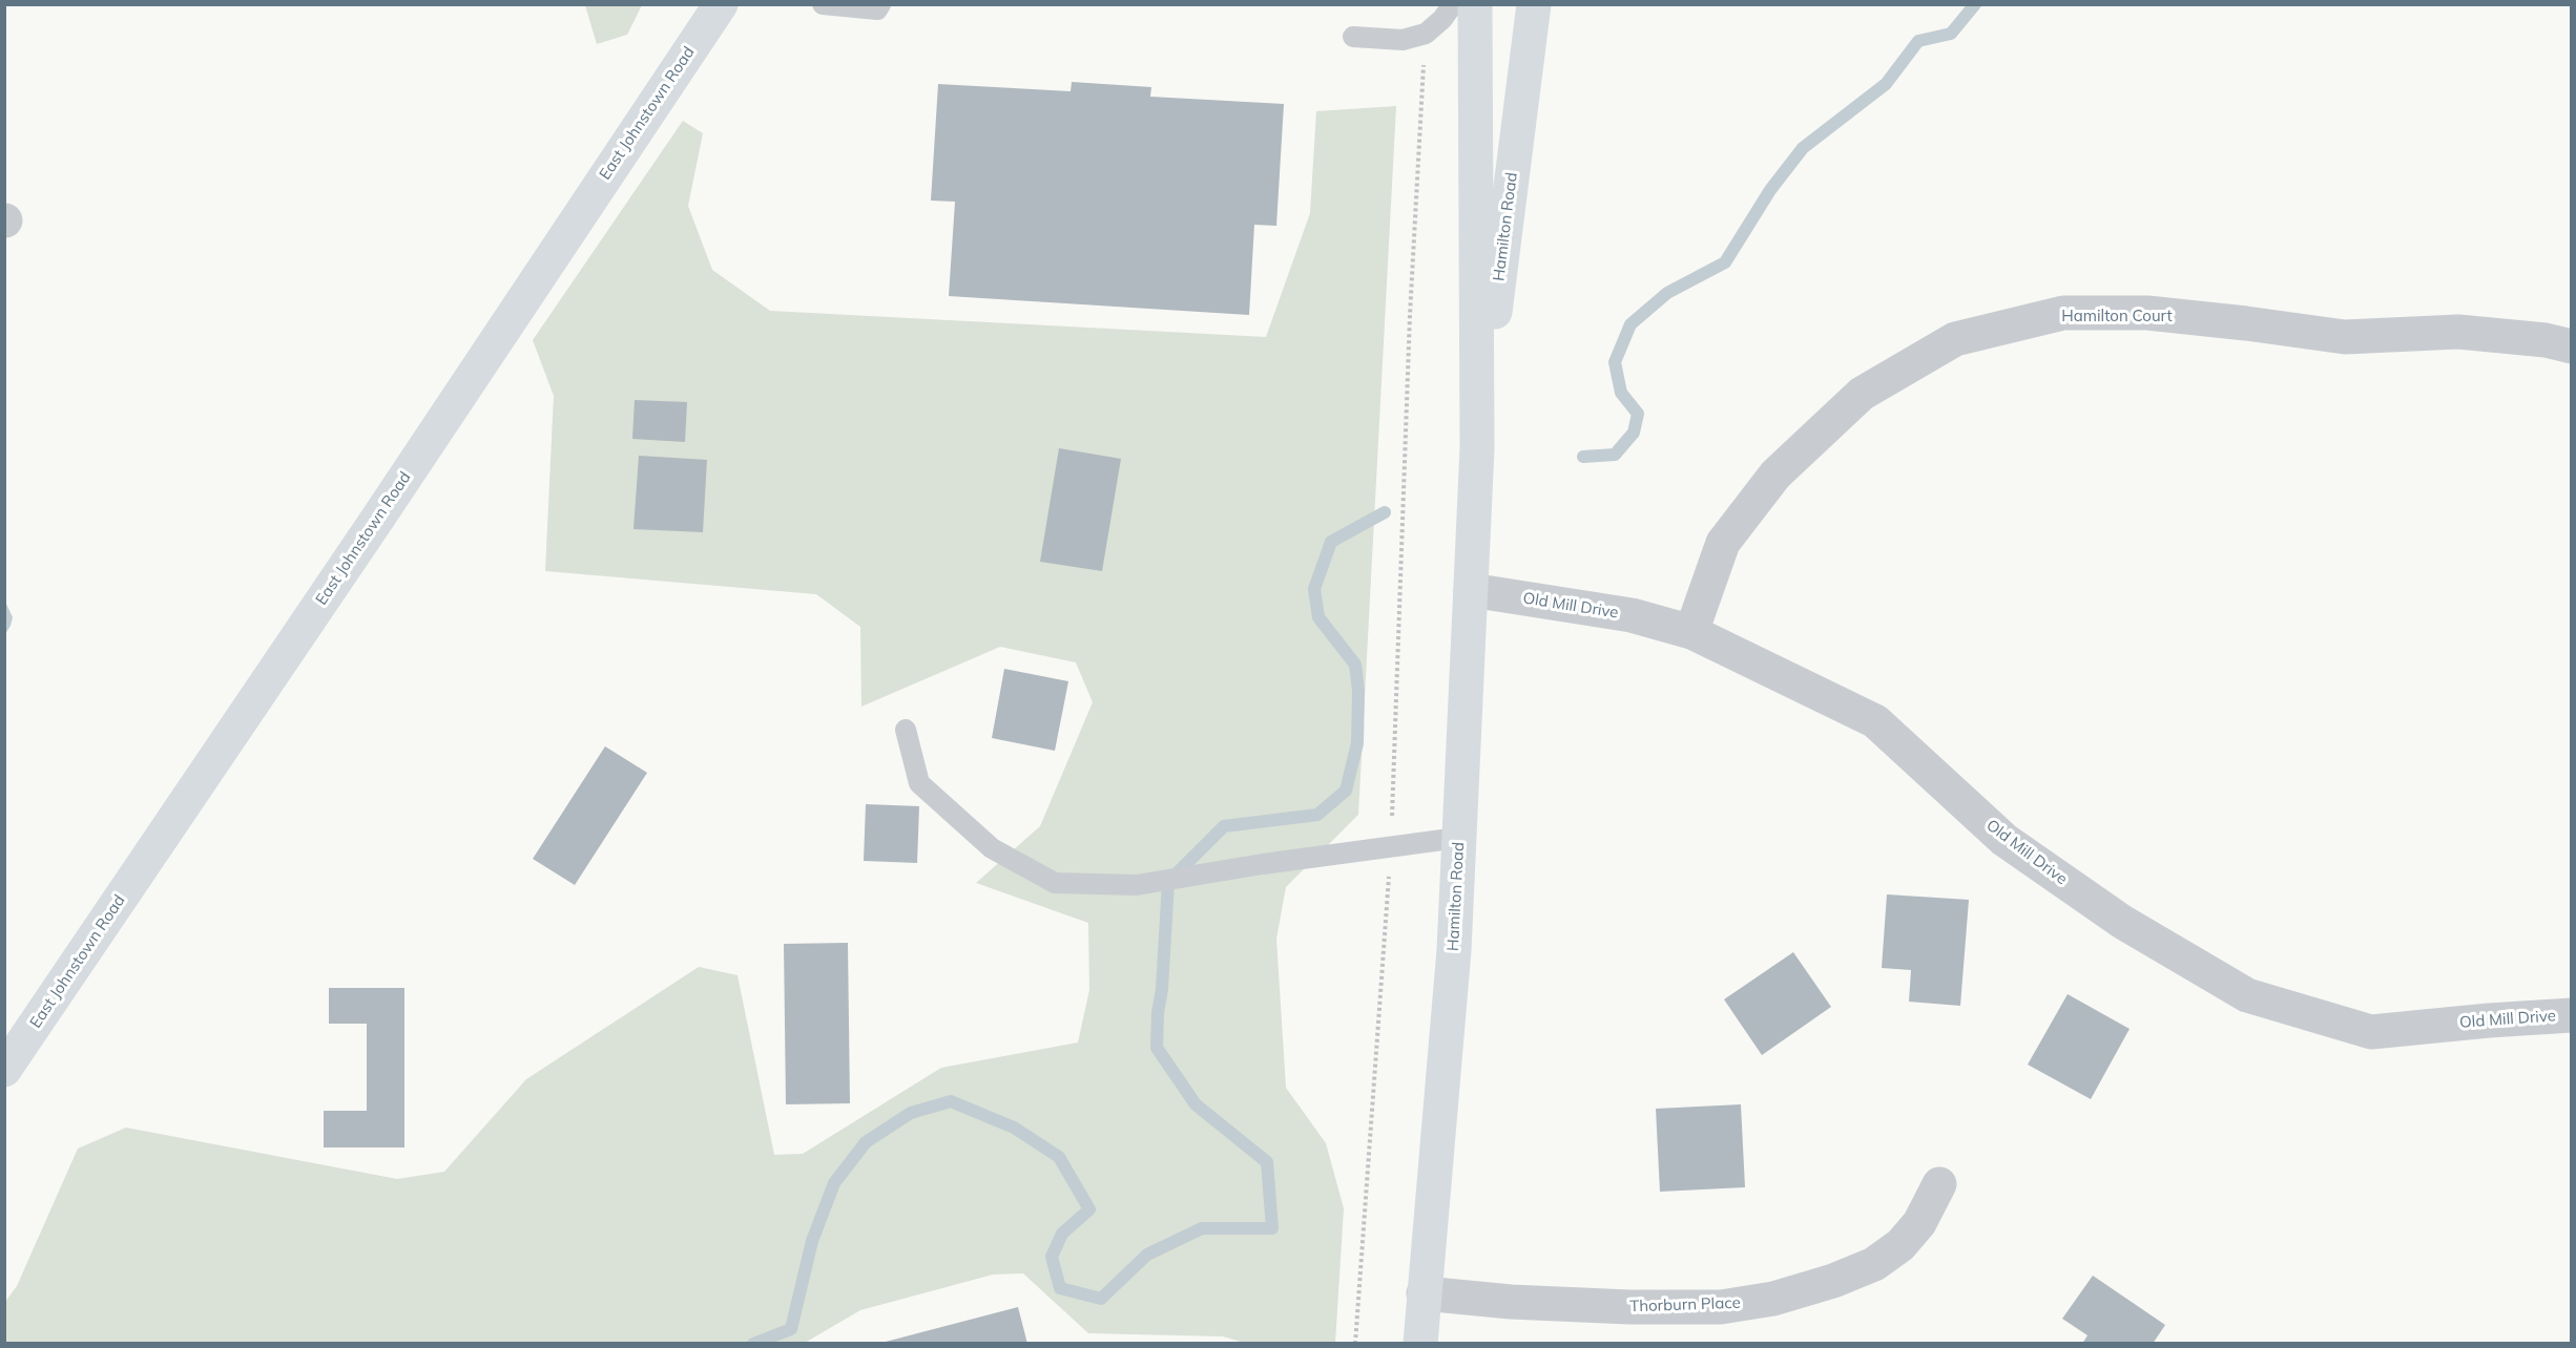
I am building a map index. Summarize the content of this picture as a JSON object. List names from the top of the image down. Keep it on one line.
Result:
{"streets":{"main road":["East Johnstown Road","Hamilton Road"],"street":["Hamilton Court","Old Mill Drive","Thorburn Place"]},"crossings":[["Hamilton Road","Old Mill Drive"],["Hamilton Road","Thorburn Place"],["Hamilton Court","Old Mill Drive"]]}
